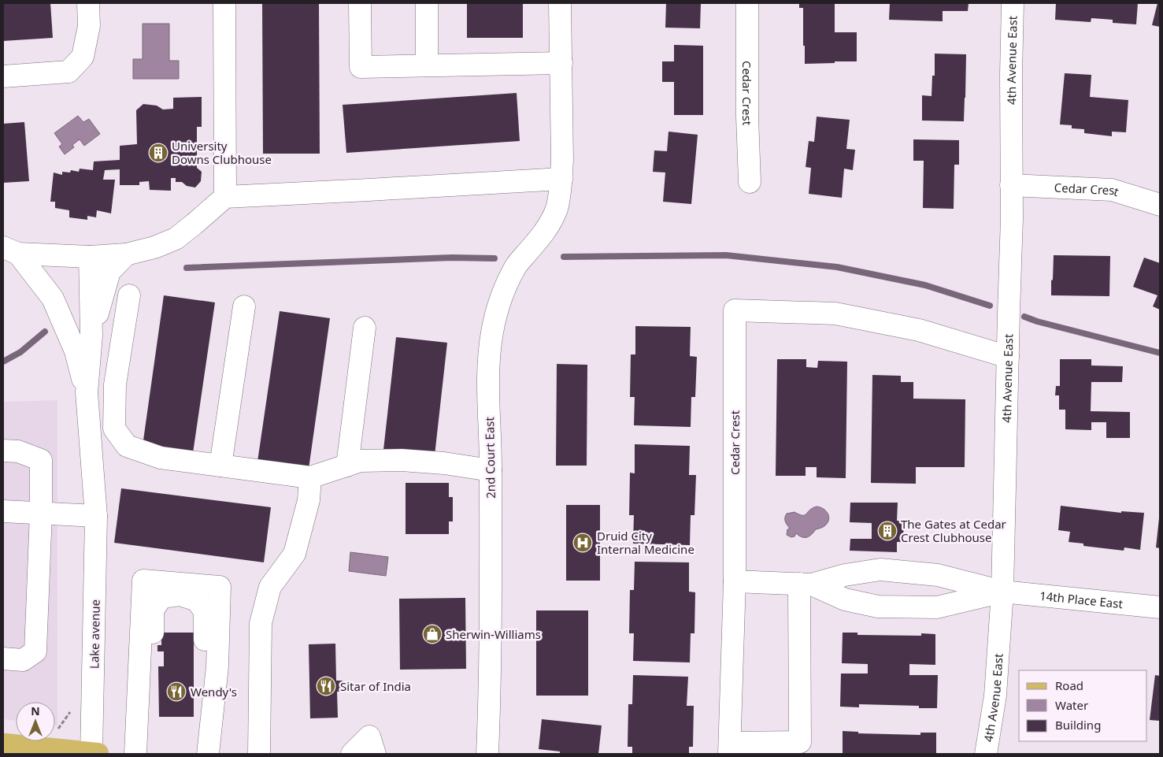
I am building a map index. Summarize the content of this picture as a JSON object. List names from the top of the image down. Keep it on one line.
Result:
{"streets":{"street":["4th Avenue East","Cedar Crest","2nd Court East","14th Place East","Lake avenue"]},"crossings":[["4th Avenue East","Cedar Crest"],["4th Avenue East","14th Place East"]],"places":{"building":["University Downs Clubhouse","The Gates at Cedar Crest Clubhouse"],"hospital":["Druid City Internal Medicine"],"shop":["Sherwin-Williams"],"restaurant":["Sitar of India","Wendy's"]},"legend":["Road","Water","Building"],"north":"top"}
